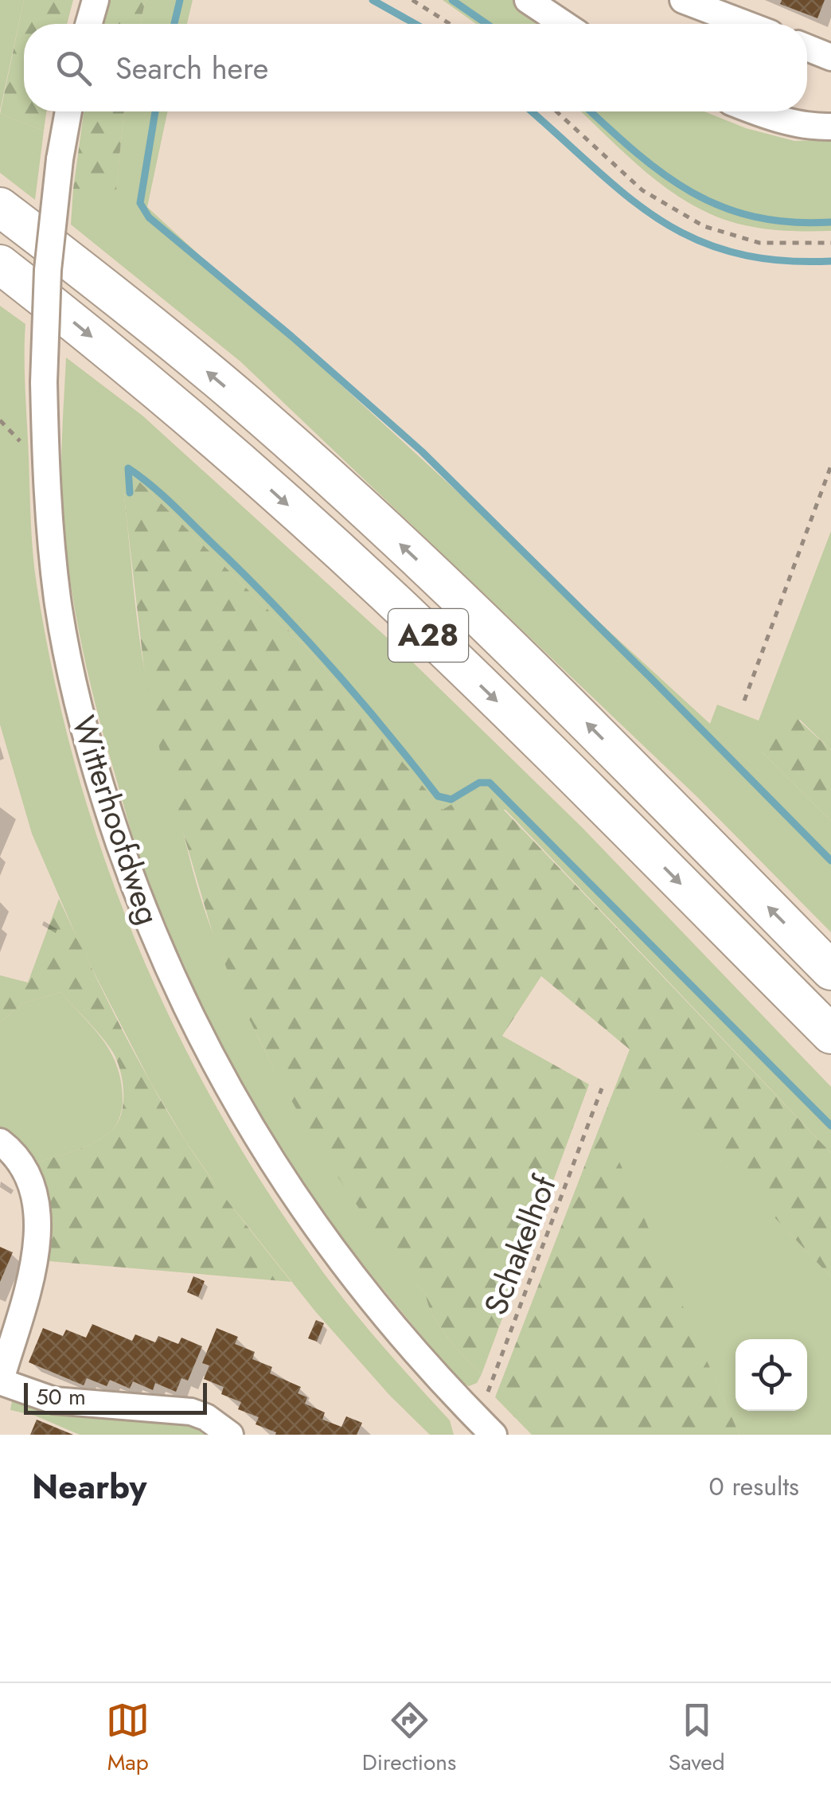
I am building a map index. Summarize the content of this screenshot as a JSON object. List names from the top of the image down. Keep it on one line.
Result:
{"streets":{"highway":["A28"],"street":["Witterhoofdweg"],"path":["Schakelhof"]},"crossings":[["Witterhoofdweg","Schakelhof"]],"scale_bar":"50 m","page":{"search":"Search here","scale":"50 m","heading":["Nearby","0 results"],"nav":["Map","Directions","Saved"]}}
